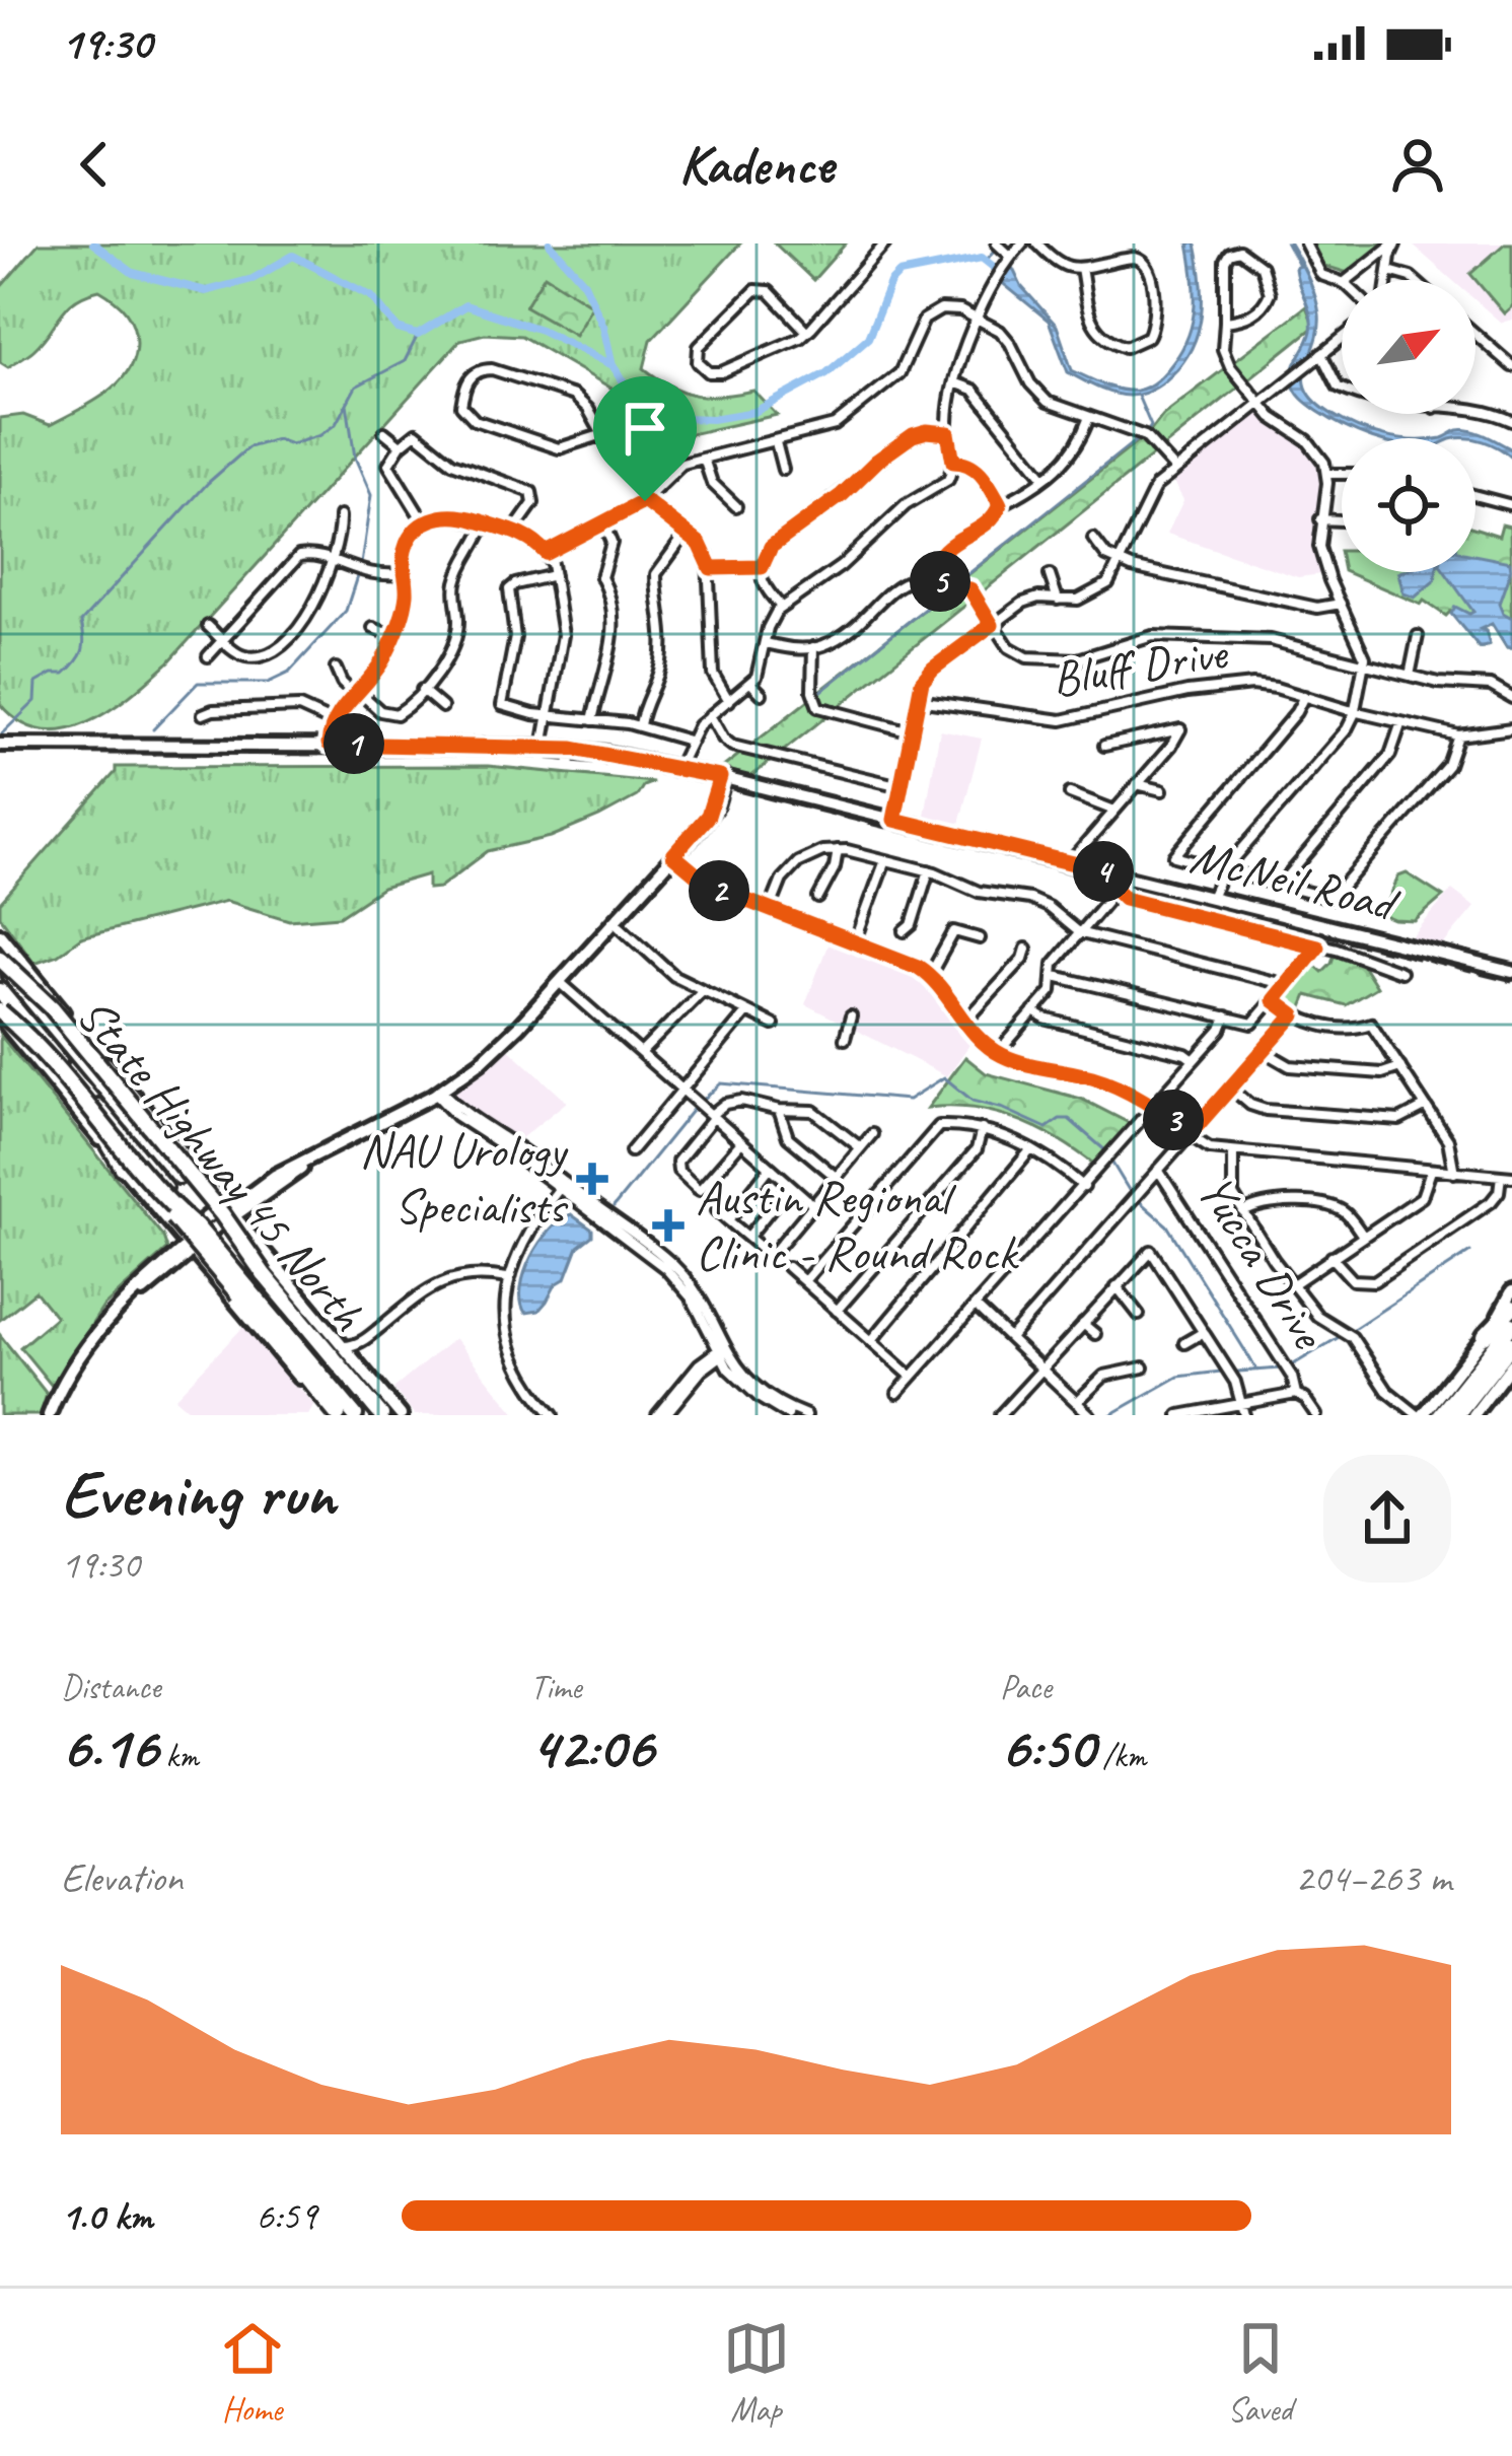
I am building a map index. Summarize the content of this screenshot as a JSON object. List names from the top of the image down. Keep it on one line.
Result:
{"streets":{"highway":["State Highway 45 North"],"main road":["McNeil Road"],"street":["Bluff Drive","Yucca Drive"]},"places":{"health":["NAU Urology Specialists","Austin Regional Clinic - Round Rock"]},"north":"top right","page":{"status":"19:30","header":"Kadence","pins":["5","1","4","2","3"],"heading":["Evening run","19:30"],"stats":[["Distance","6.16 km"],["Time","42:06"],["Pace","6:50 /km"]],"chart":["Elevation","204–263 m"],"list":[{"name":"1.0 km","note":"6:59"}],"tabs":["Home","Map","Saved"]}}
